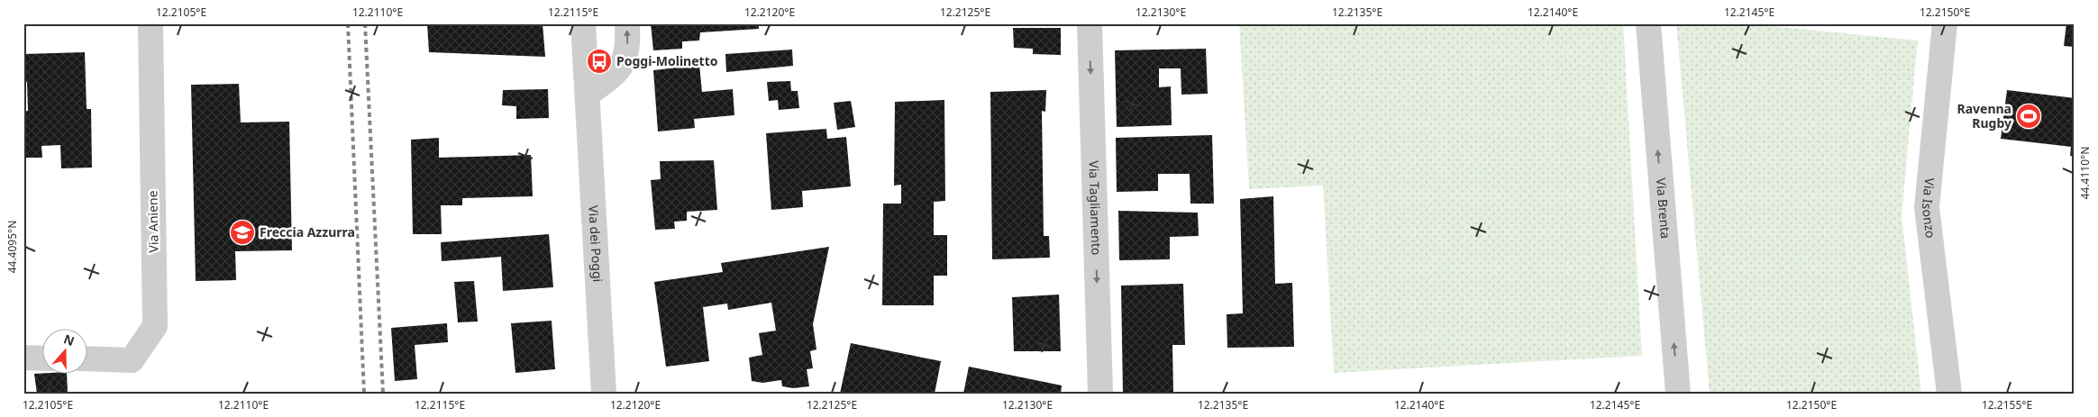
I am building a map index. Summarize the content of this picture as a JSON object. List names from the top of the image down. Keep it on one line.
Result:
{"streets":{"street":["Via Tagliamento","Via Brenta","Via Isonzo","Via Aniene","Via dei Poggi"]},"one_way":["Via Tagliamento","Via Brenta"],"places":{"bus stop":["Poggi-Molinetto"],"sports":["Ravenna Rugby"],"school or university":["Freccia Azzurra"]},"north":"top","coordinates":["12.2105°E","12.2110°E","12.2115°E","12.2120°E","12.2125°E","12.2130°E","12.2135°E","12.2140°E","12.2145°E","12.2150°E","44.4110°N","44.4095°N","12.2155°E"]}
